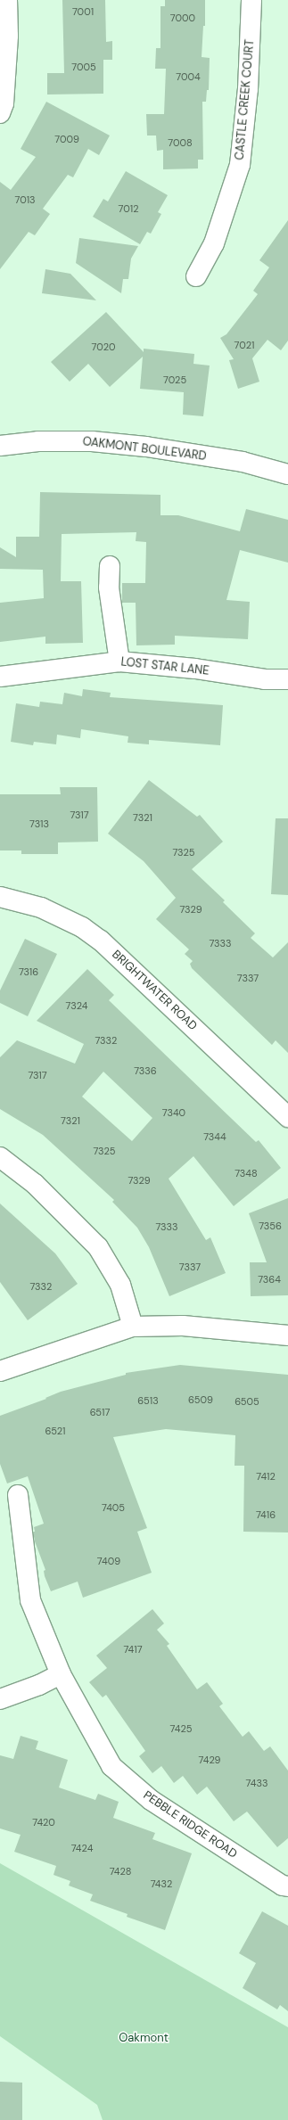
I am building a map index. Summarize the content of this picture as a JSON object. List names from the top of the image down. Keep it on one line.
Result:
{"streets":{"street":["CASTLE CREEK COURT","OAKMONT BOULEVARD","LOST STAR LANE","BRIGHTWATER ROAD","PEBBLE RIDGE ROAD"]},"parks":["Oakmont"],"house_numbers":["7001","7000","7005","7004","7009","7008","7013","7012","7021","7020","7025","7317","7321","7313","7325","7329","7333","7316","7337","7324","7332","7336","7317","7340","7321","7344","7325","7348","7329","7356","7333","7337","7364","7332","6509","6513","6505","6517","6521","7412","7405","7416","7409","7417","7425","7429","7433","7420","7424","7428","7432"]}
